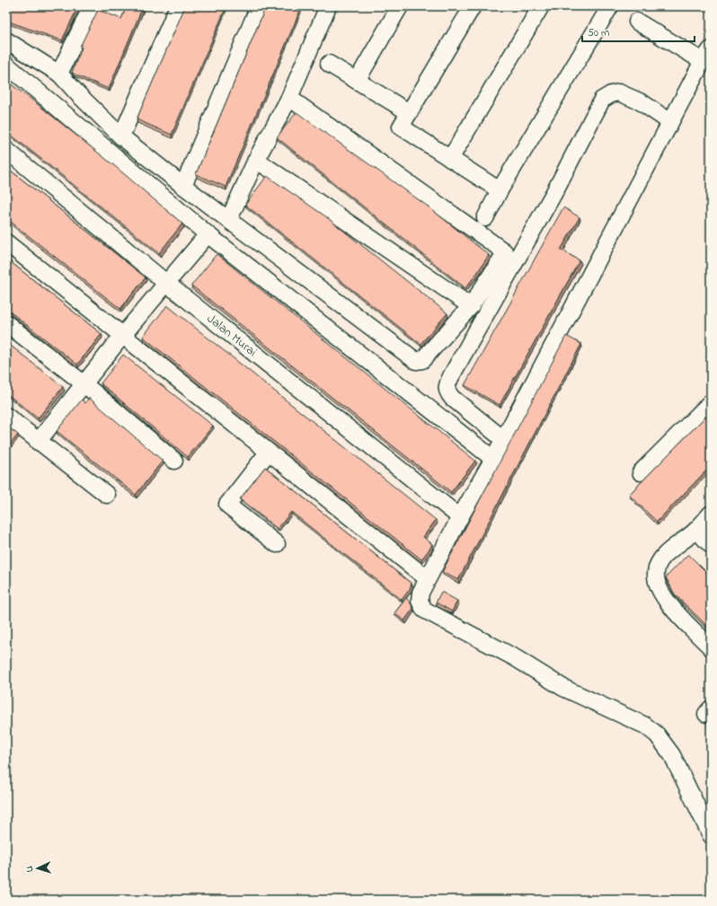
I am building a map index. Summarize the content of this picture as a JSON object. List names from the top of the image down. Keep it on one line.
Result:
{"streets":{"street":["Jalan Murai"]},"scale_bar":"50 m","north":"left"}
